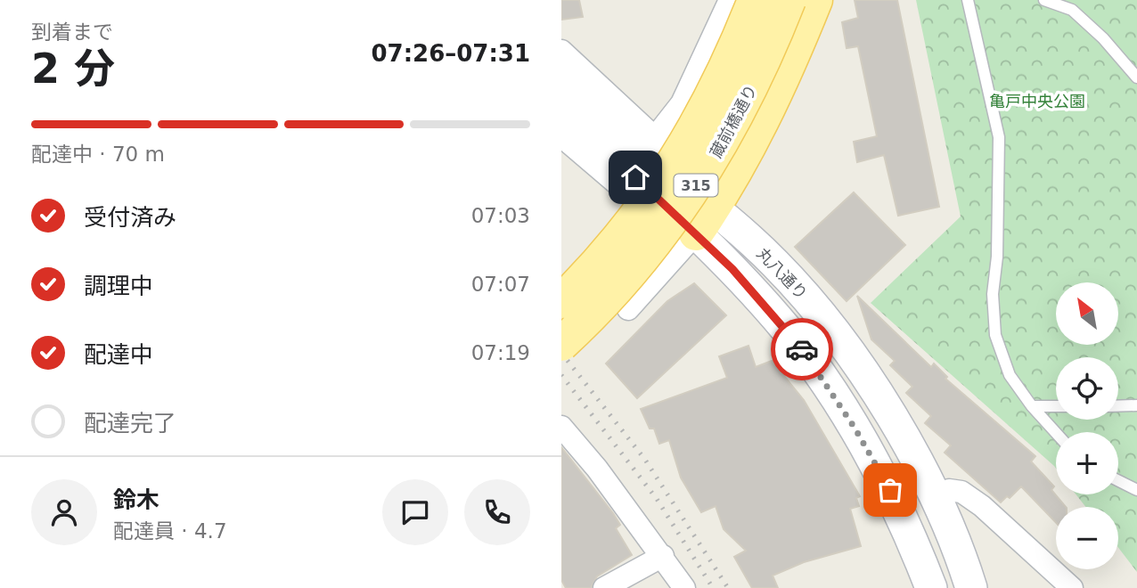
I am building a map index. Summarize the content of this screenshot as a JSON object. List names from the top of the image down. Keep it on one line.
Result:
{"streets":{"main road":["蔵前橋通り","315","丸八通り"]},"parks":["亀戸中央公園"],"north":"top left","page":{"heading":["2 分","到着まで","07:26–07:31"],"panel":["鈴木","配達員 · 4.7"],"bar":"配達中 · 70 m","list":[["受付済み","07:03"],["調理中","07:07"],["配達中","07:19"],"配達完了"],"map_buttons":["+","−"]}}
